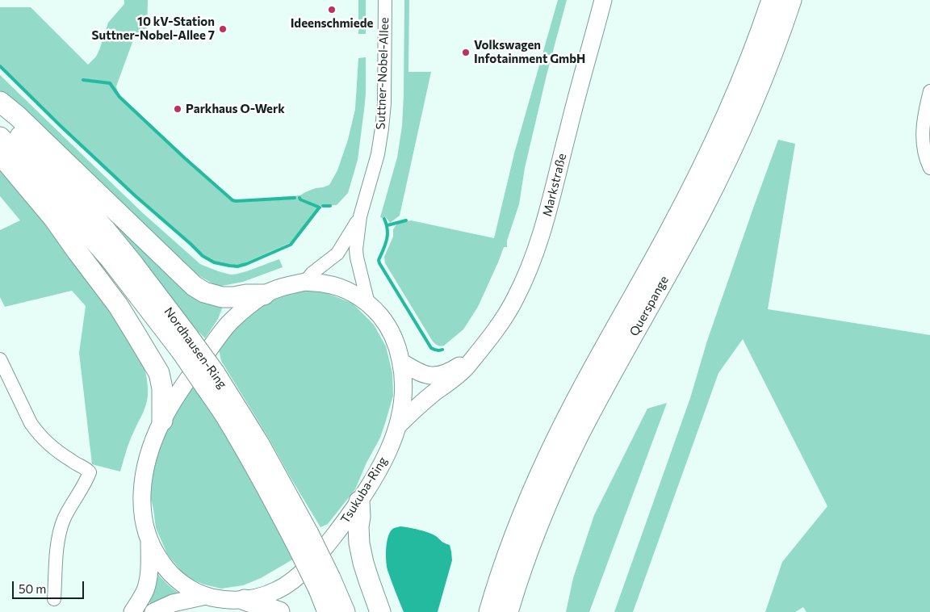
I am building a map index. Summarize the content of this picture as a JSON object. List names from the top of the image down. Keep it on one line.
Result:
{"streets":{"highway":["Querspange","Nordhausen-Ring"],"main road":["Markstraße","Tsukuba-Ring"],"street":["Suttner-Nobel-Allee"]},"crossings":[["Suttner-Nobel-Allee","Tsukuba-Ring"],["Markstraße","Tsukuba-Ring"]],"places":["Ideenschmiede","10 kV-Station Suttner-Nobel-Allee 7","Volkswagen Infotainment GmbH","Parkhaus O-Werk"],"scale_bar":"50 m"}
